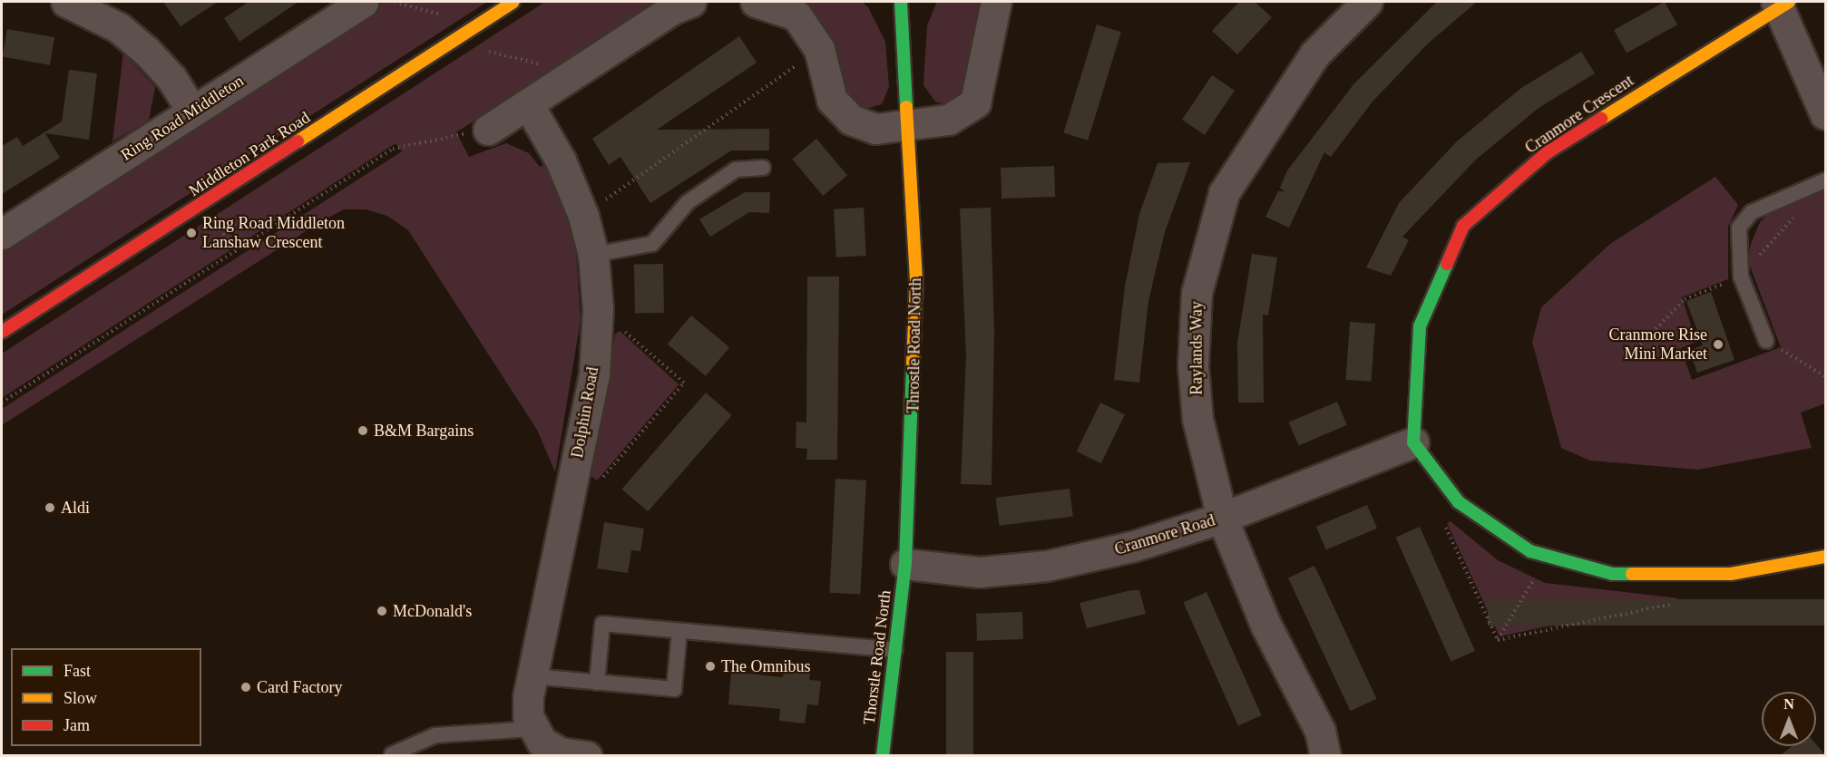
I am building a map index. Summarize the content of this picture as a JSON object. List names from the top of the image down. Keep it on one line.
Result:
{"streets":{"street":["Cranmore Crescent","Ring Road Middleton","Middleton Park Road","Throstle Road North","Raylands Way","Dolphin Road","Cranmore Road","Thorstle Road North"]},"crossings":[["Cranmore Crescent","Cranmore Road"],["Throstle Road North","Cranmore Road"],["Throstle Road North","Thorstle Road North"],["Raylands Way","Cranmore Road"],["Cranmore Road","Thorstle Road North"]],"places":["Ring Road Middleton Lanshaw Crescent","Cranmore Rise Mini Market","B&M Bargains","Aldi","McDonald's","The Omnibus","Card Factory"],"legend":["Fast","Slow","Jam"],"north":"top"}
